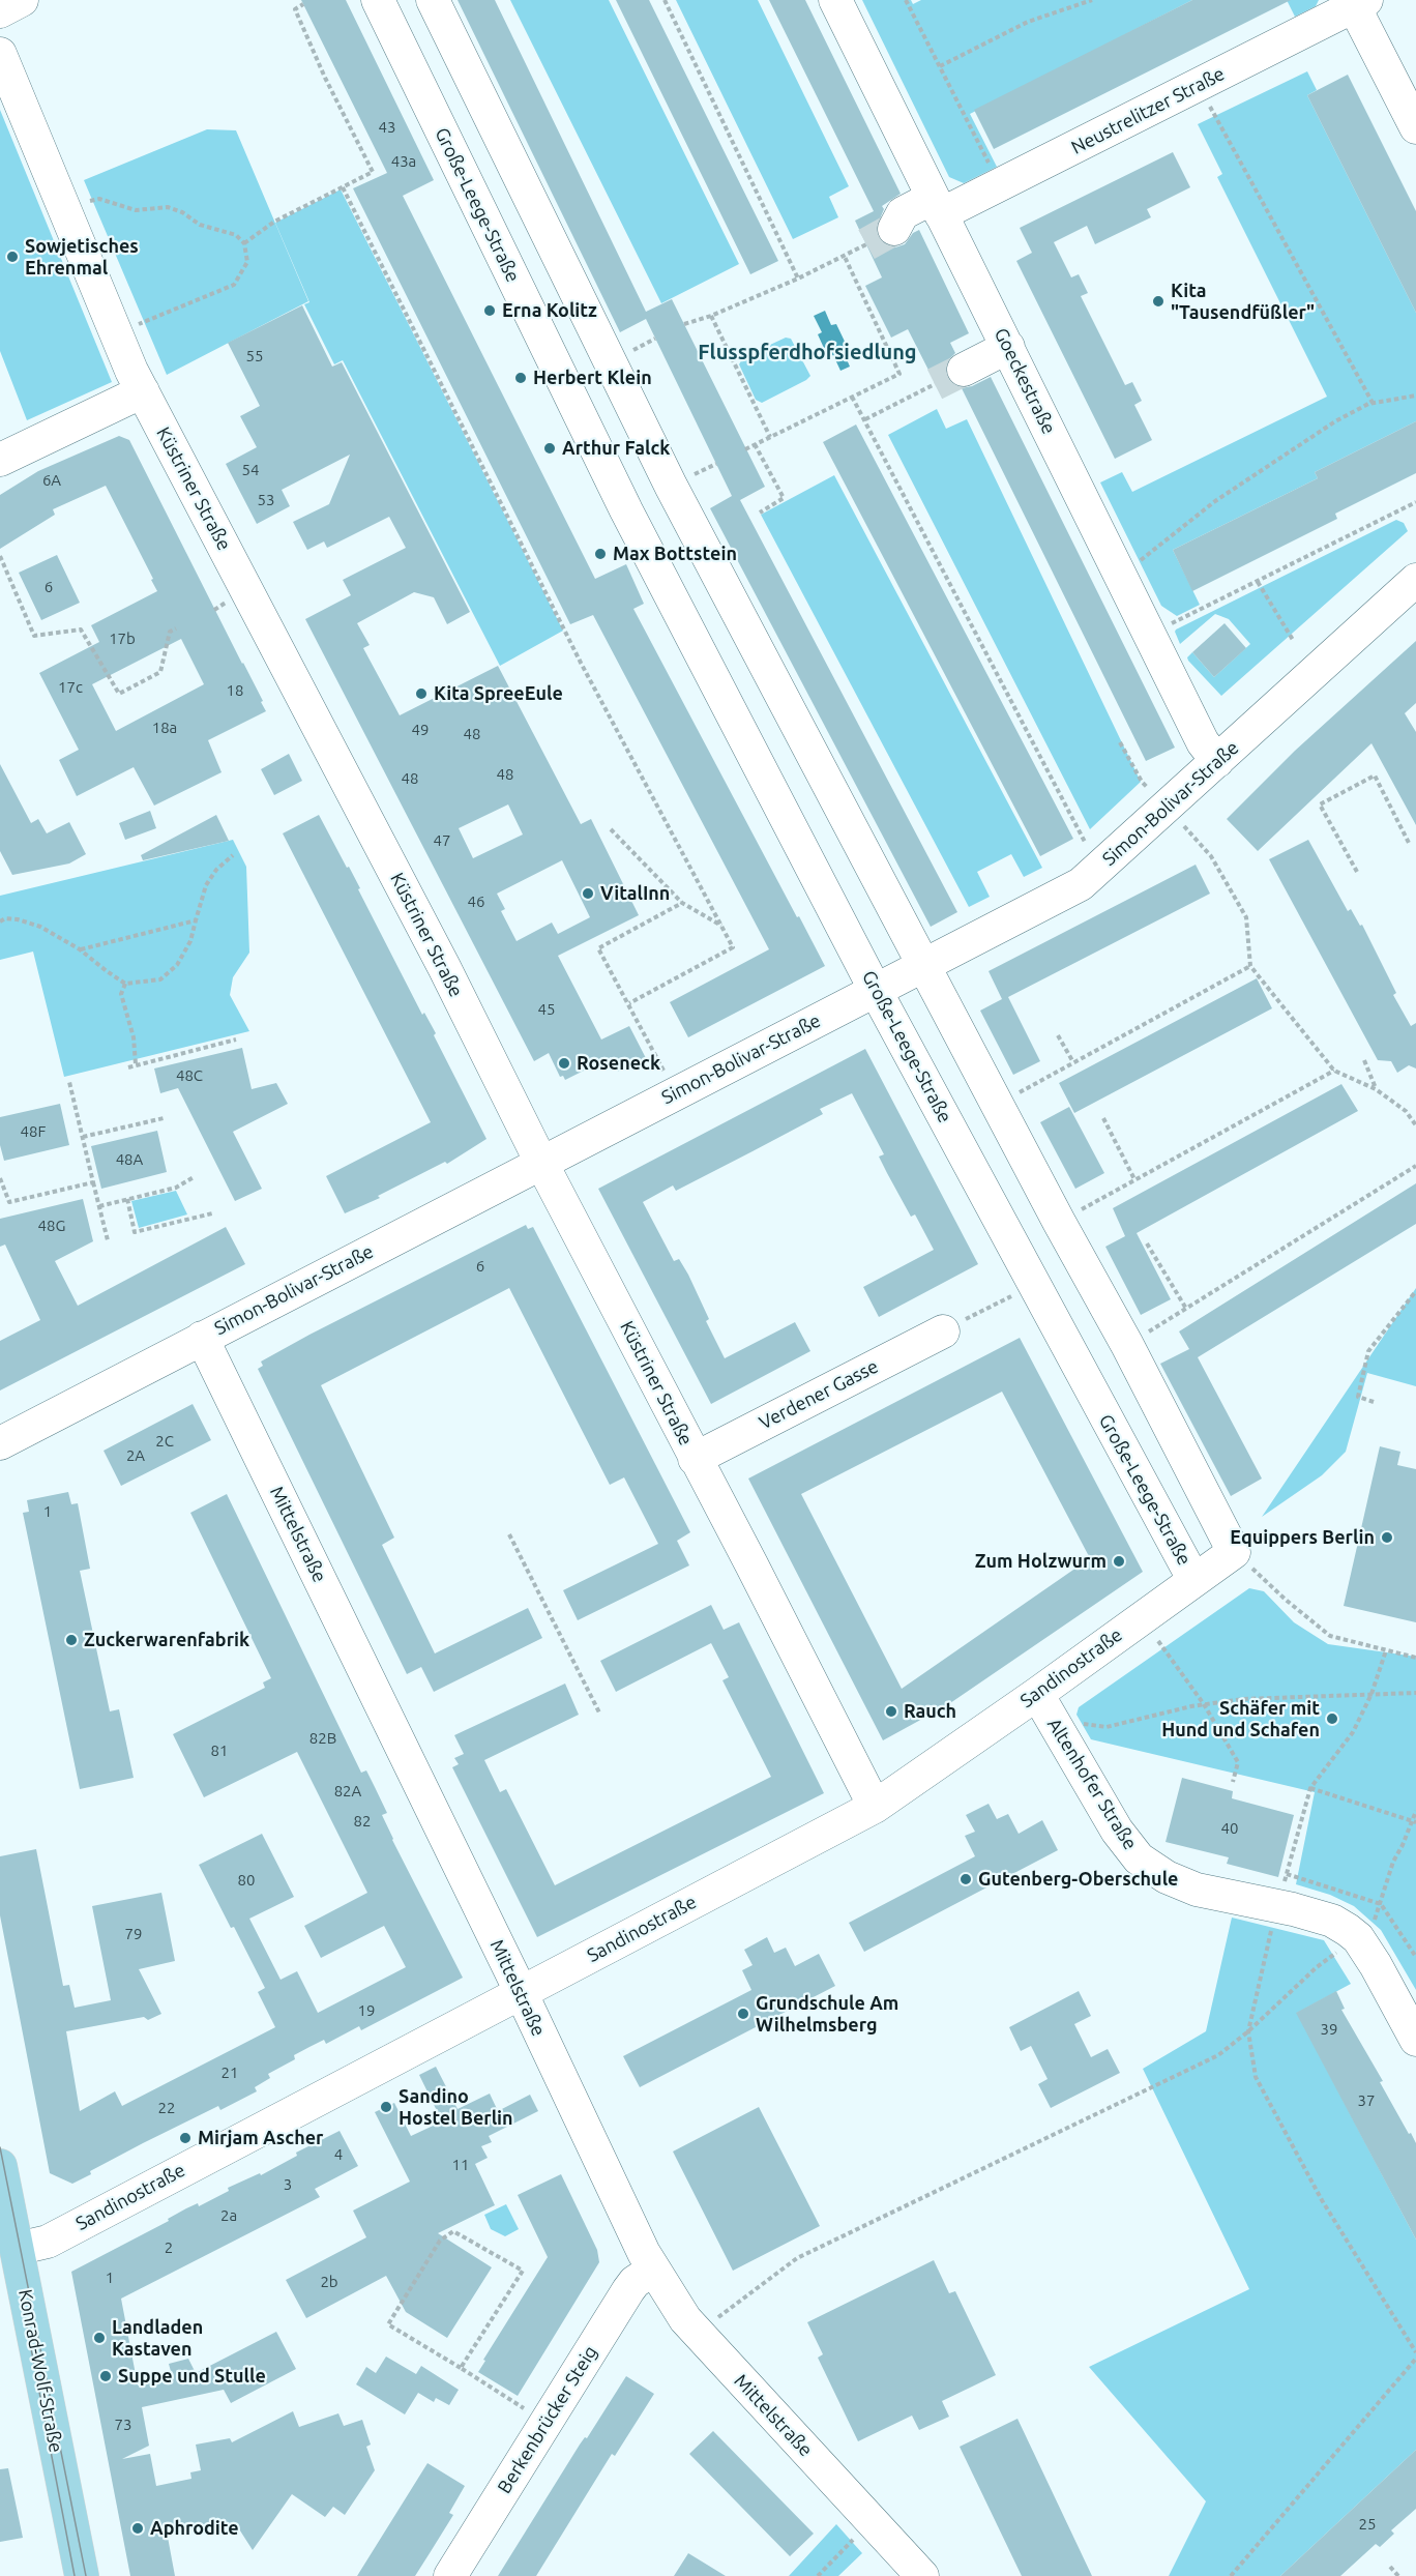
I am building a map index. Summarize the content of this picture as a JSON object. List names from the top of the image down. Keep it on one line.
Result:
{"streets":{"main road":["Konrad-Wolf-Straße"],"street":["Neustrelitzer Straße","Große-Leege-Straße","Goeckestraße","Küstriner Straße","Simon-Bolivar-Straße","Verdener Gasse","Mittelstraße","Sandinostraße","Altenhofer Straße","Berkenbrücker Steig"]},"crossings":[["Neustrelitzer Straße","Goeckestraße"],["Große-Leege-Straße","Simon-Bolivar-Straße"],["Große-Leege-Straße","Sandinostraße"],["Goeckestraße","Simon-Bolivar-Straße"],["Küstriner Straße","Simon-Bolivar-Straße"],["Küstriner Straße","Verdener Gasse"],["Küstriner Straße","Sandinostraße"],["Simon-Bolivar-Straße","Mittelstraße"],["Mittelstraße","Sandinostraße"],["Mittelstraße","Berkenbrücker Steig"],["Sandinostraße","Altenhofer Straße"],["Sandinostraße","Konrad-Wolf-Straße"]],"districts":["Flusspferdhofsiedlung"],"places":["Sowjetisches Ehrenmal","Kita \"Tausendfüßler\"","Erna Kolitz","Herbert Klein","Arthur Falck","Max Bottstein","Kita SpreeEule","VitalInn","Roseneck","Equippers Berlin","Zum Holzwurm","Zuckerwarenfabrik","Rauch","Schäfer mit Hund und Schafen","Gutenberg-Oberschule","Grundschule Am Wilhelmsberg","Sandino Hostel Berlin","Mirjam Ascher","Landladen Kastaven","Suppe und Stulle","Aphrodite"],"house_numbers":["43","43a","55","54","6A","53","6","17b","17c","18","18a","49","48","48","48","47","46","45","48C","48F","48A","48G","6","2C","2A","1","82B","81","82A","82","40","80","79","19","39","21","37","22","4","11","3","2a","2","1","2b","73","25"]}
